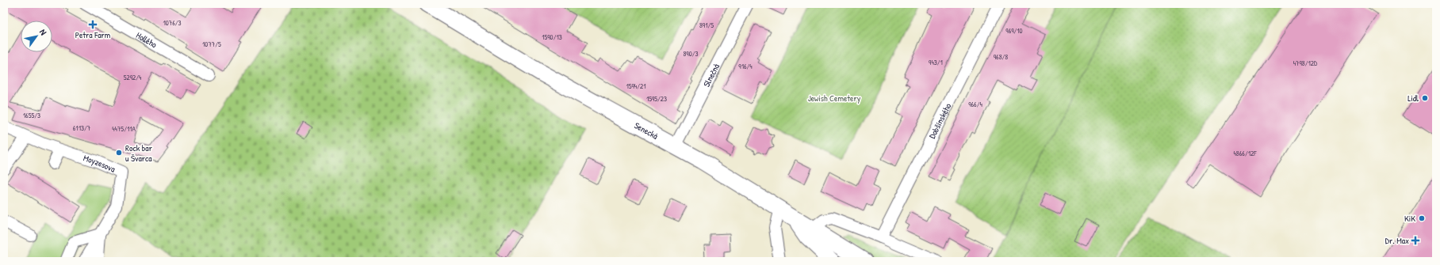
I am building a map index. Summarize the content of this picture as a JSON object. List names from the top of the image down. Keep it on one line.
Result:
{"streets":{"main road":["Senecká"],"street":["Hollého","Slnečná","Dobšinského","Moyzesova"]},"crossings":[["Slnečná","Senecká"]],"parks":["Jewish Cemetery"],"places":{"health":["Petra Farm","Dr. Max"],"other":["Lidl","Rock bar u Švarca","KiK"]},"house_numbers":["1076/3","891/5","969/10","1590/13","1077/5","890/3","968/8","943/1","4798/12D","916/4","5292/4","1594/21","1595/23","966/4","1655/3","6113/7","4475/11A","4866/12F"],"north":"top right"}
